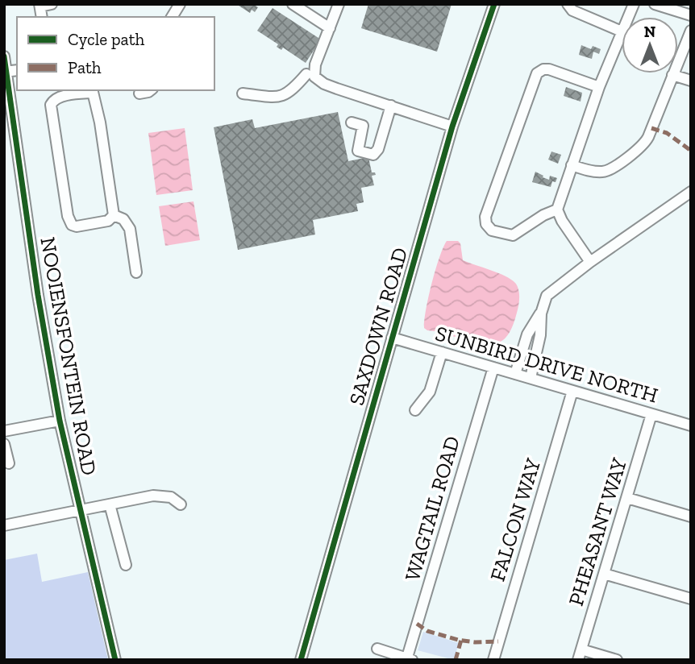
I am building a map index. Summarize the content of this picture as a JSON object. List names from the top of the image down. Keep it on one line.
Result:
{"streets":{"street":["SAXDOWN ROAD","NOOIENSFONTEIN ROAD","SUNBIRD DRIVE NORTH","WAGTAIL ROAD","FALCON WAY","PHEASANT WAY"]},"crossings":[["SAXDOWN ROAD","SUNBIRD DRIVE NORTH"],["SUNBIRD DRIVE NORTH","WAGTAIL ROAD"],["SUNBIRD DRIVE NORTH","FALCON WAY"],["SUNBIRD DRIVE NORTH","PHEASANT WAY"]],"legend":["Cycle path","Path"],"north":"top"}
